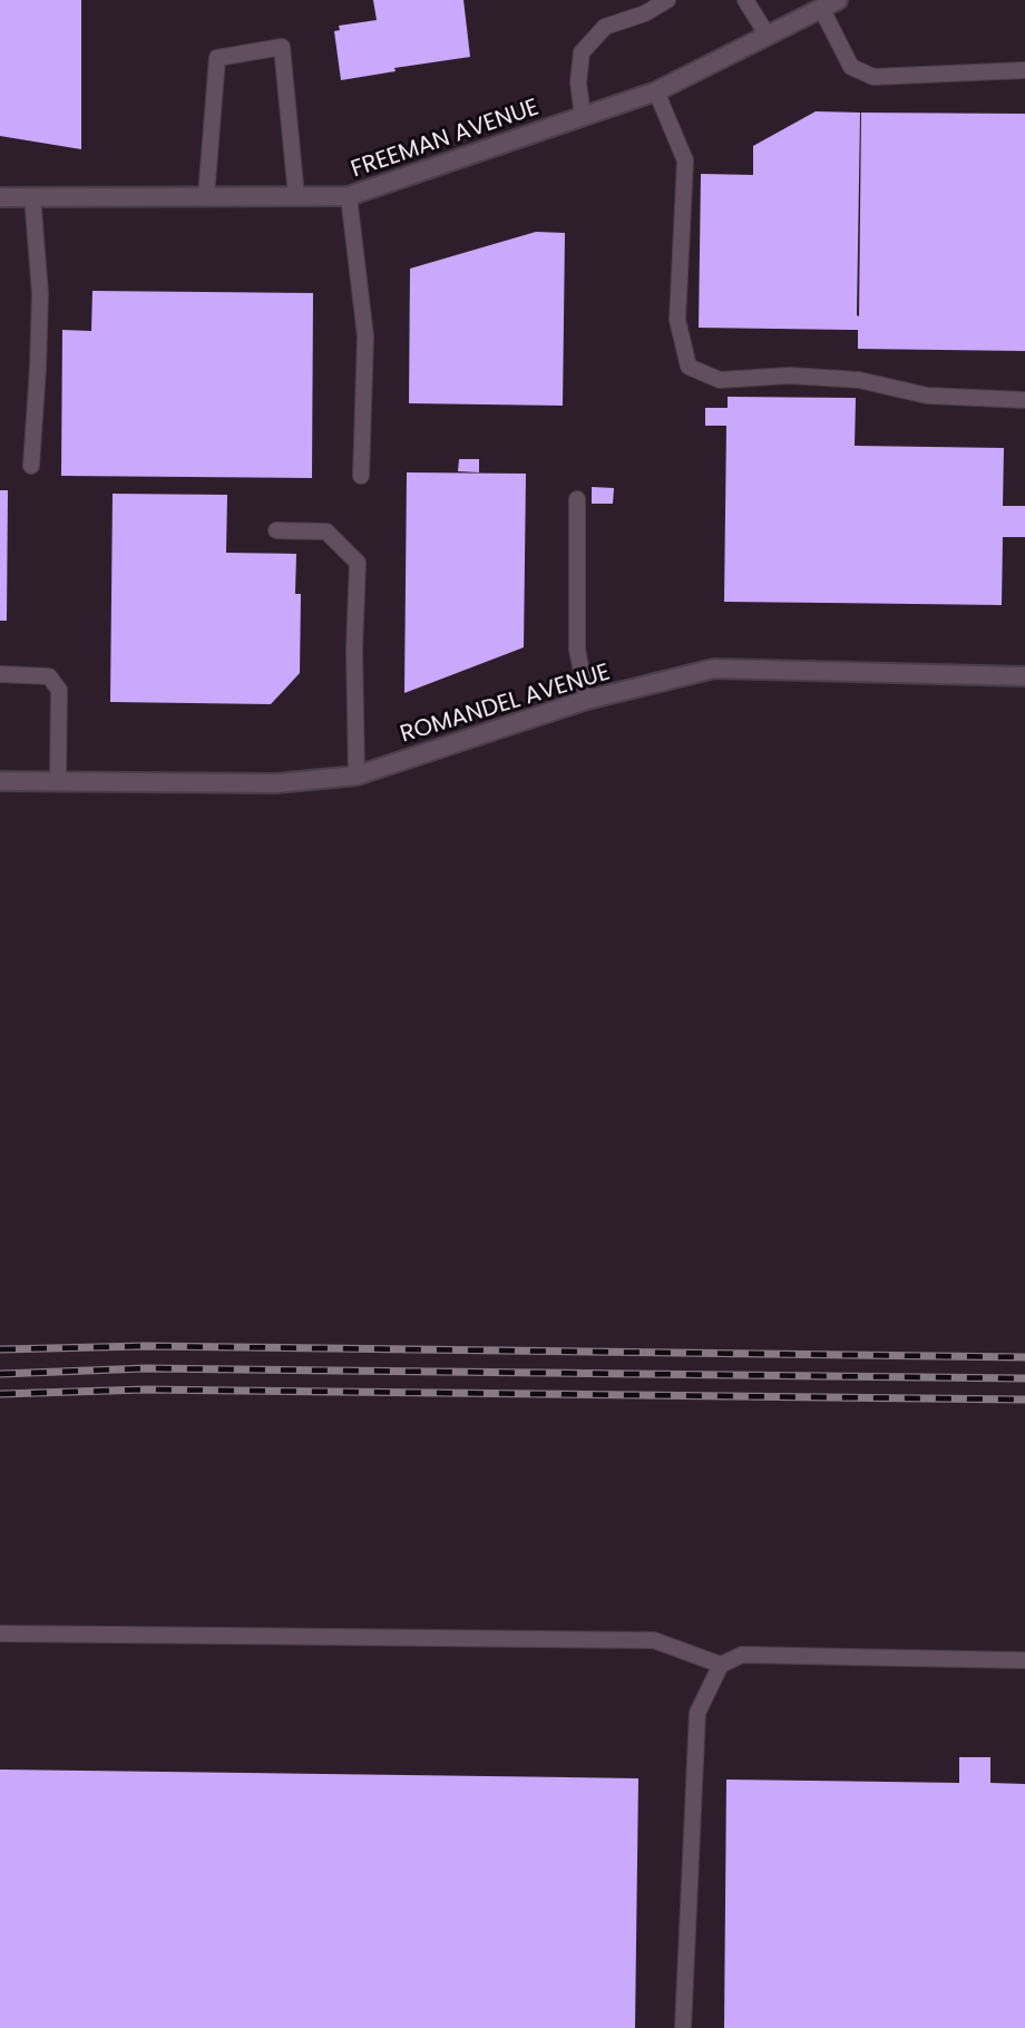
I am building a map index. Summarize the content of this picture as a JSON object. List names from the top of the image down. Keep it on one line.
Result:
{"streets":{"street":["FREEMAN AVENUE","ROMANDEL AVENUE"]}}
